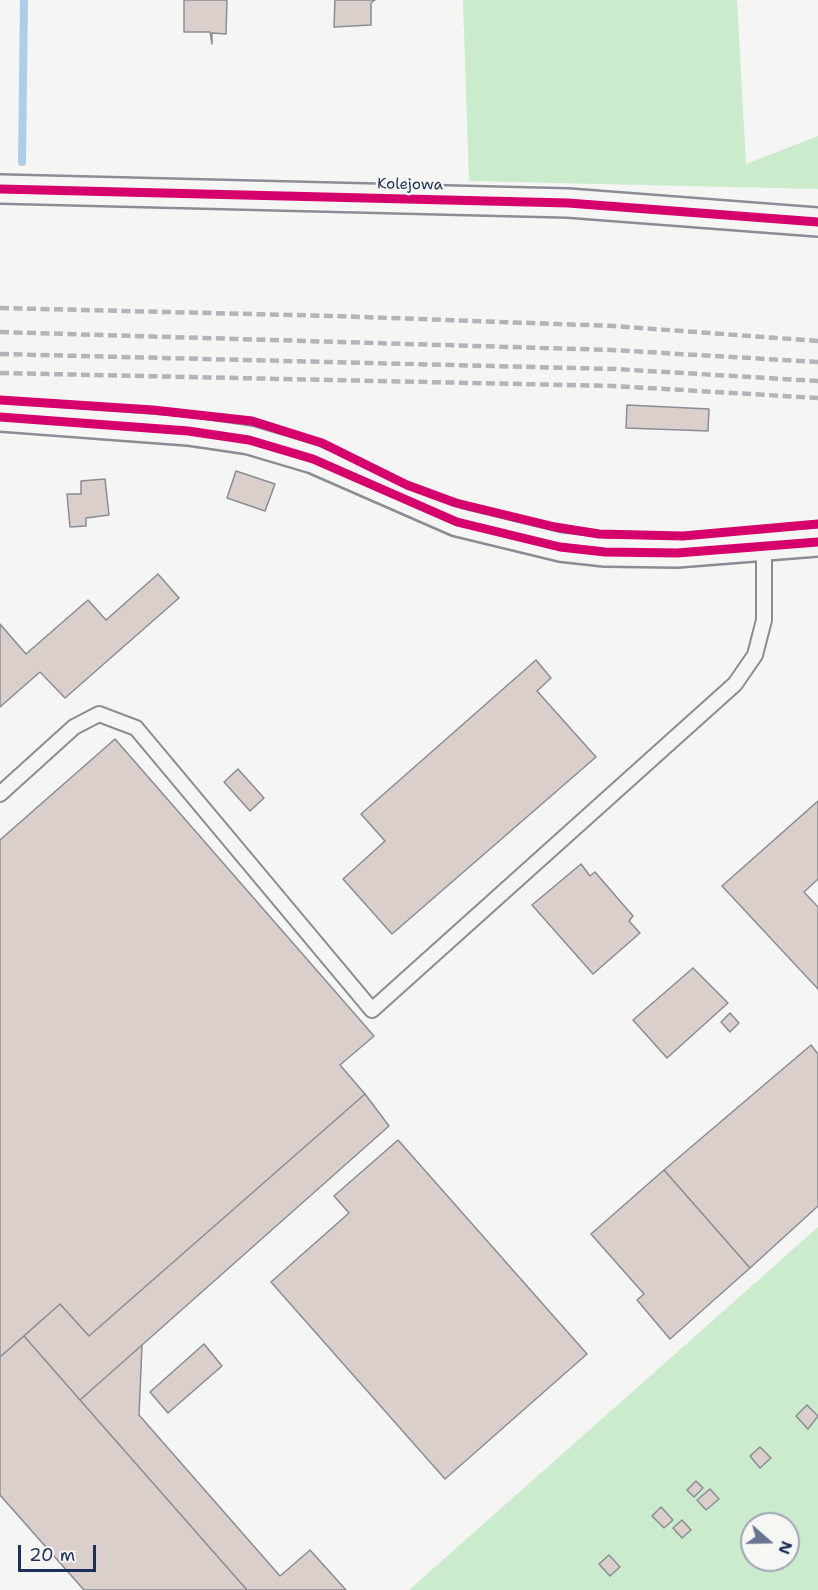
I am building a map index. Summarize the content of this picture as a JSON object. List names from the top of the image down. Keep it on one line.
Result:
{"streets":{"street":["Kolejowa"]},"scale_bar":"20 m","north":"right"}
